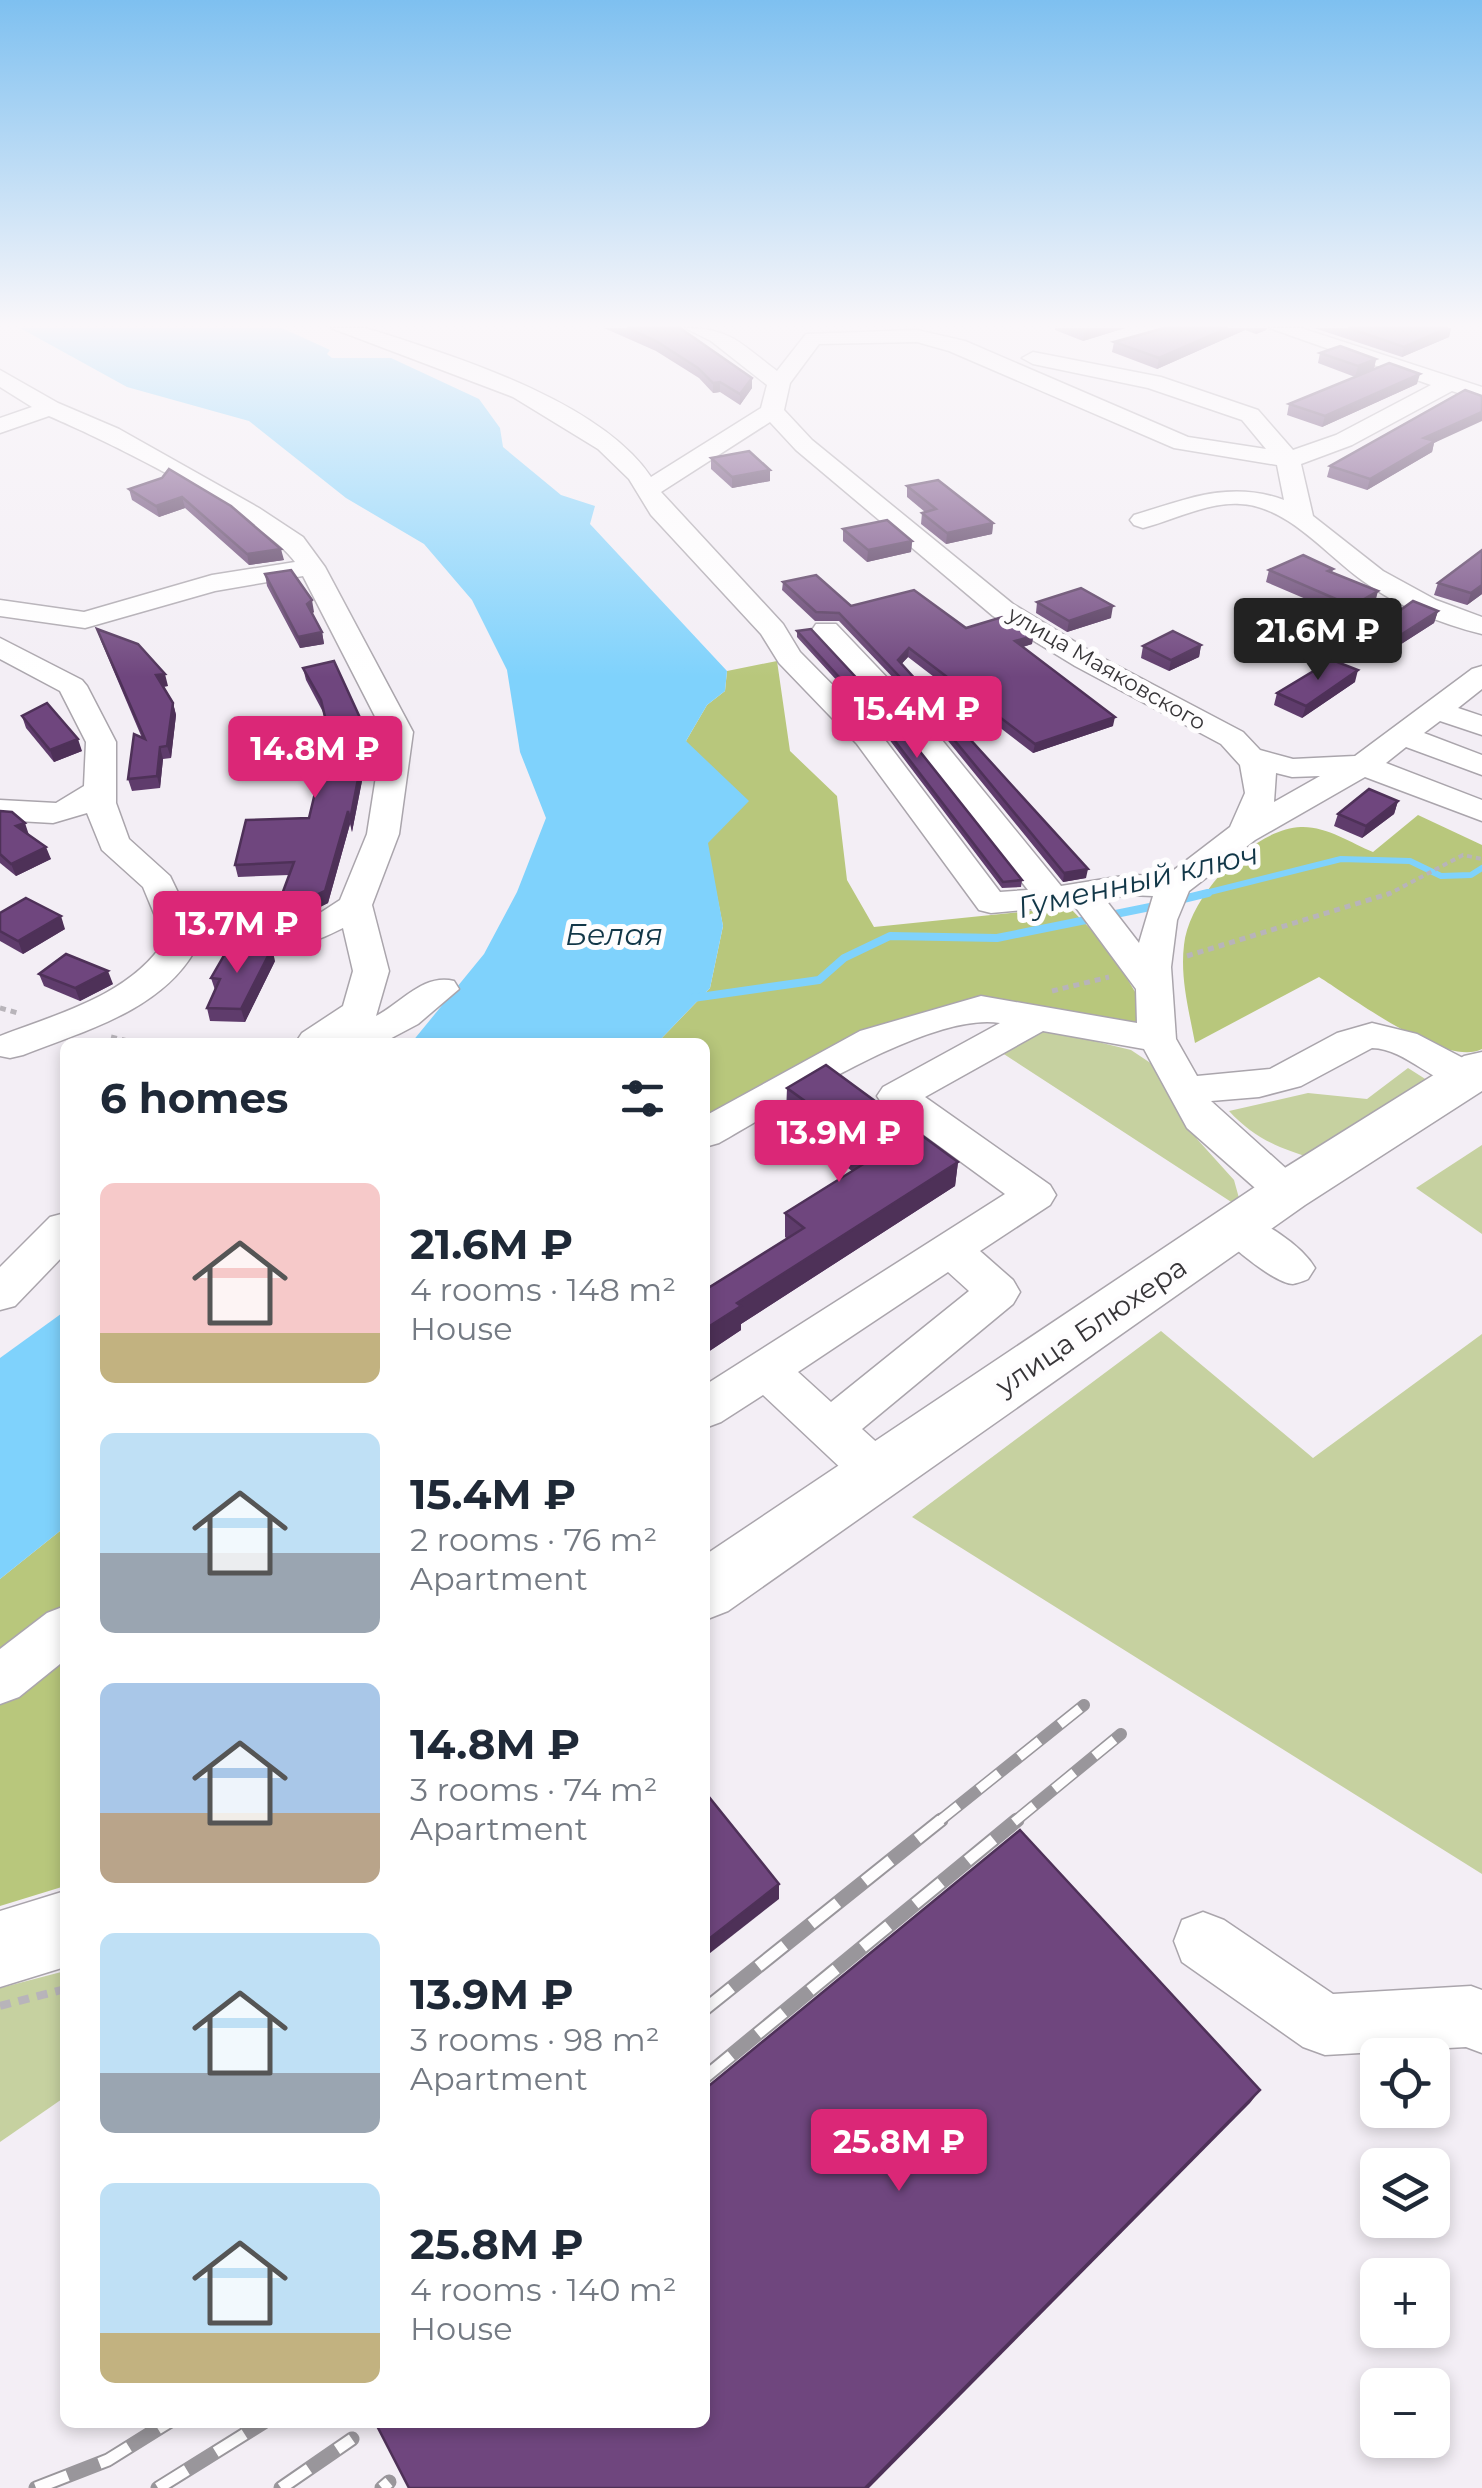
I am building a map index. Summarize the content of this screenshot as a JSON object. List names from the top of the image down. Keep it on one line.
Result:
{"streets":{"main road":["улица Блюхера"],"street":["улица Маяковского"]},"water":["Гуменный ключ","Белая"],"page":{"price":["21.6M ₽","15.4M ₽","14.8M ₽","13.7M ₽","13.9M ₽","25.8M ₽"],"heading":"6 homes","list":[{"name":"21.6M ₽","note":"4 rooms · 148 m² · House"},{"name":"15.4M ₽","note":"2 rooms · 76 m² · Apartment"},{"name":"14.8M ₽","note":"3 rooms · 74 m² · Apartment"},{"name":"13.9M ₽","note":"3 rooms · 98 m² · Apartment"},{"name":"25.8M ₽","note":"4 rooms · 140 m² · House"}],"map_buttons":["+","−"]}}
